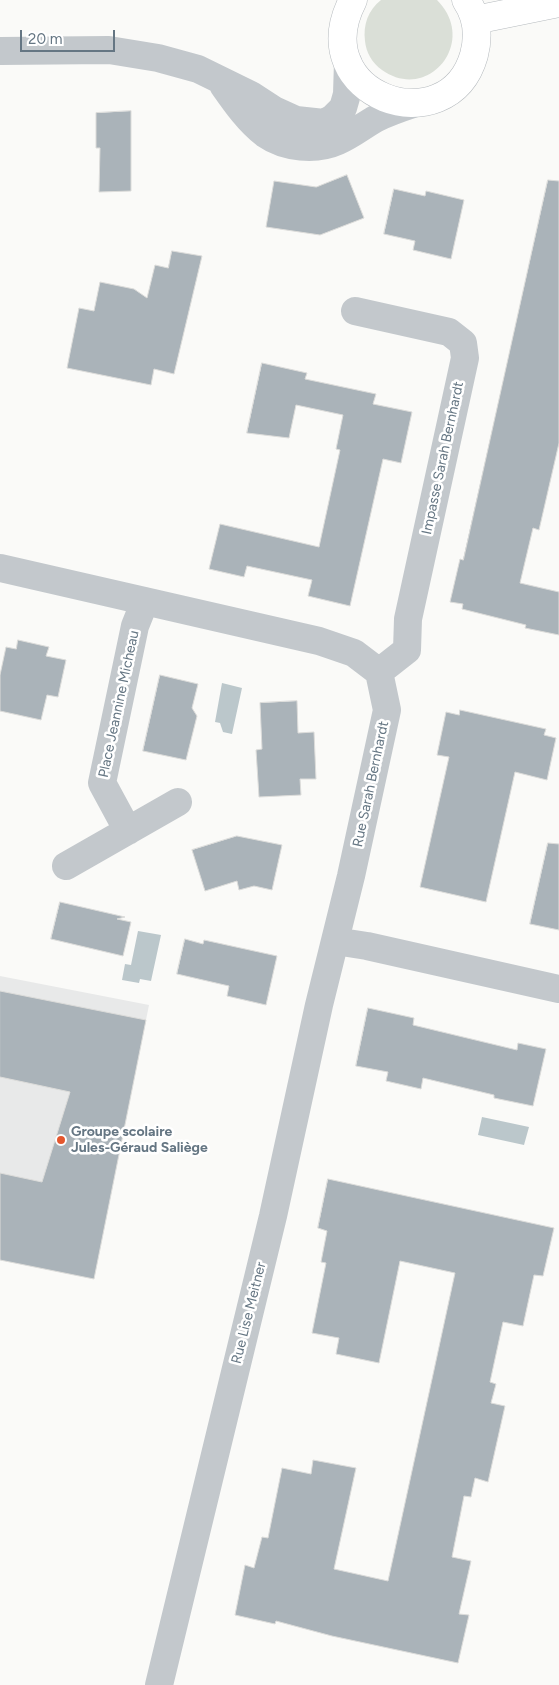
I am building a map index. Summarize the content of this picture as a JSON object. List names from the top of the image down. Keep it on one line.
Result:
{"streets":{"street":["Impasse Sarah Bernhardt","Place Jeannine Micheau","Rue Sarah Bernhardt","Rue Lise Meitner"]},"crossings":[["Impasse Sarah Bernhardt","Rue Sarah Bernhardt"],["Rue Sarah Bernhardt","Rue Lise Meitner"]],"places":["Groupe scolaire Jules-Géraud Saliège"],"scale_bar":"20 m"}
